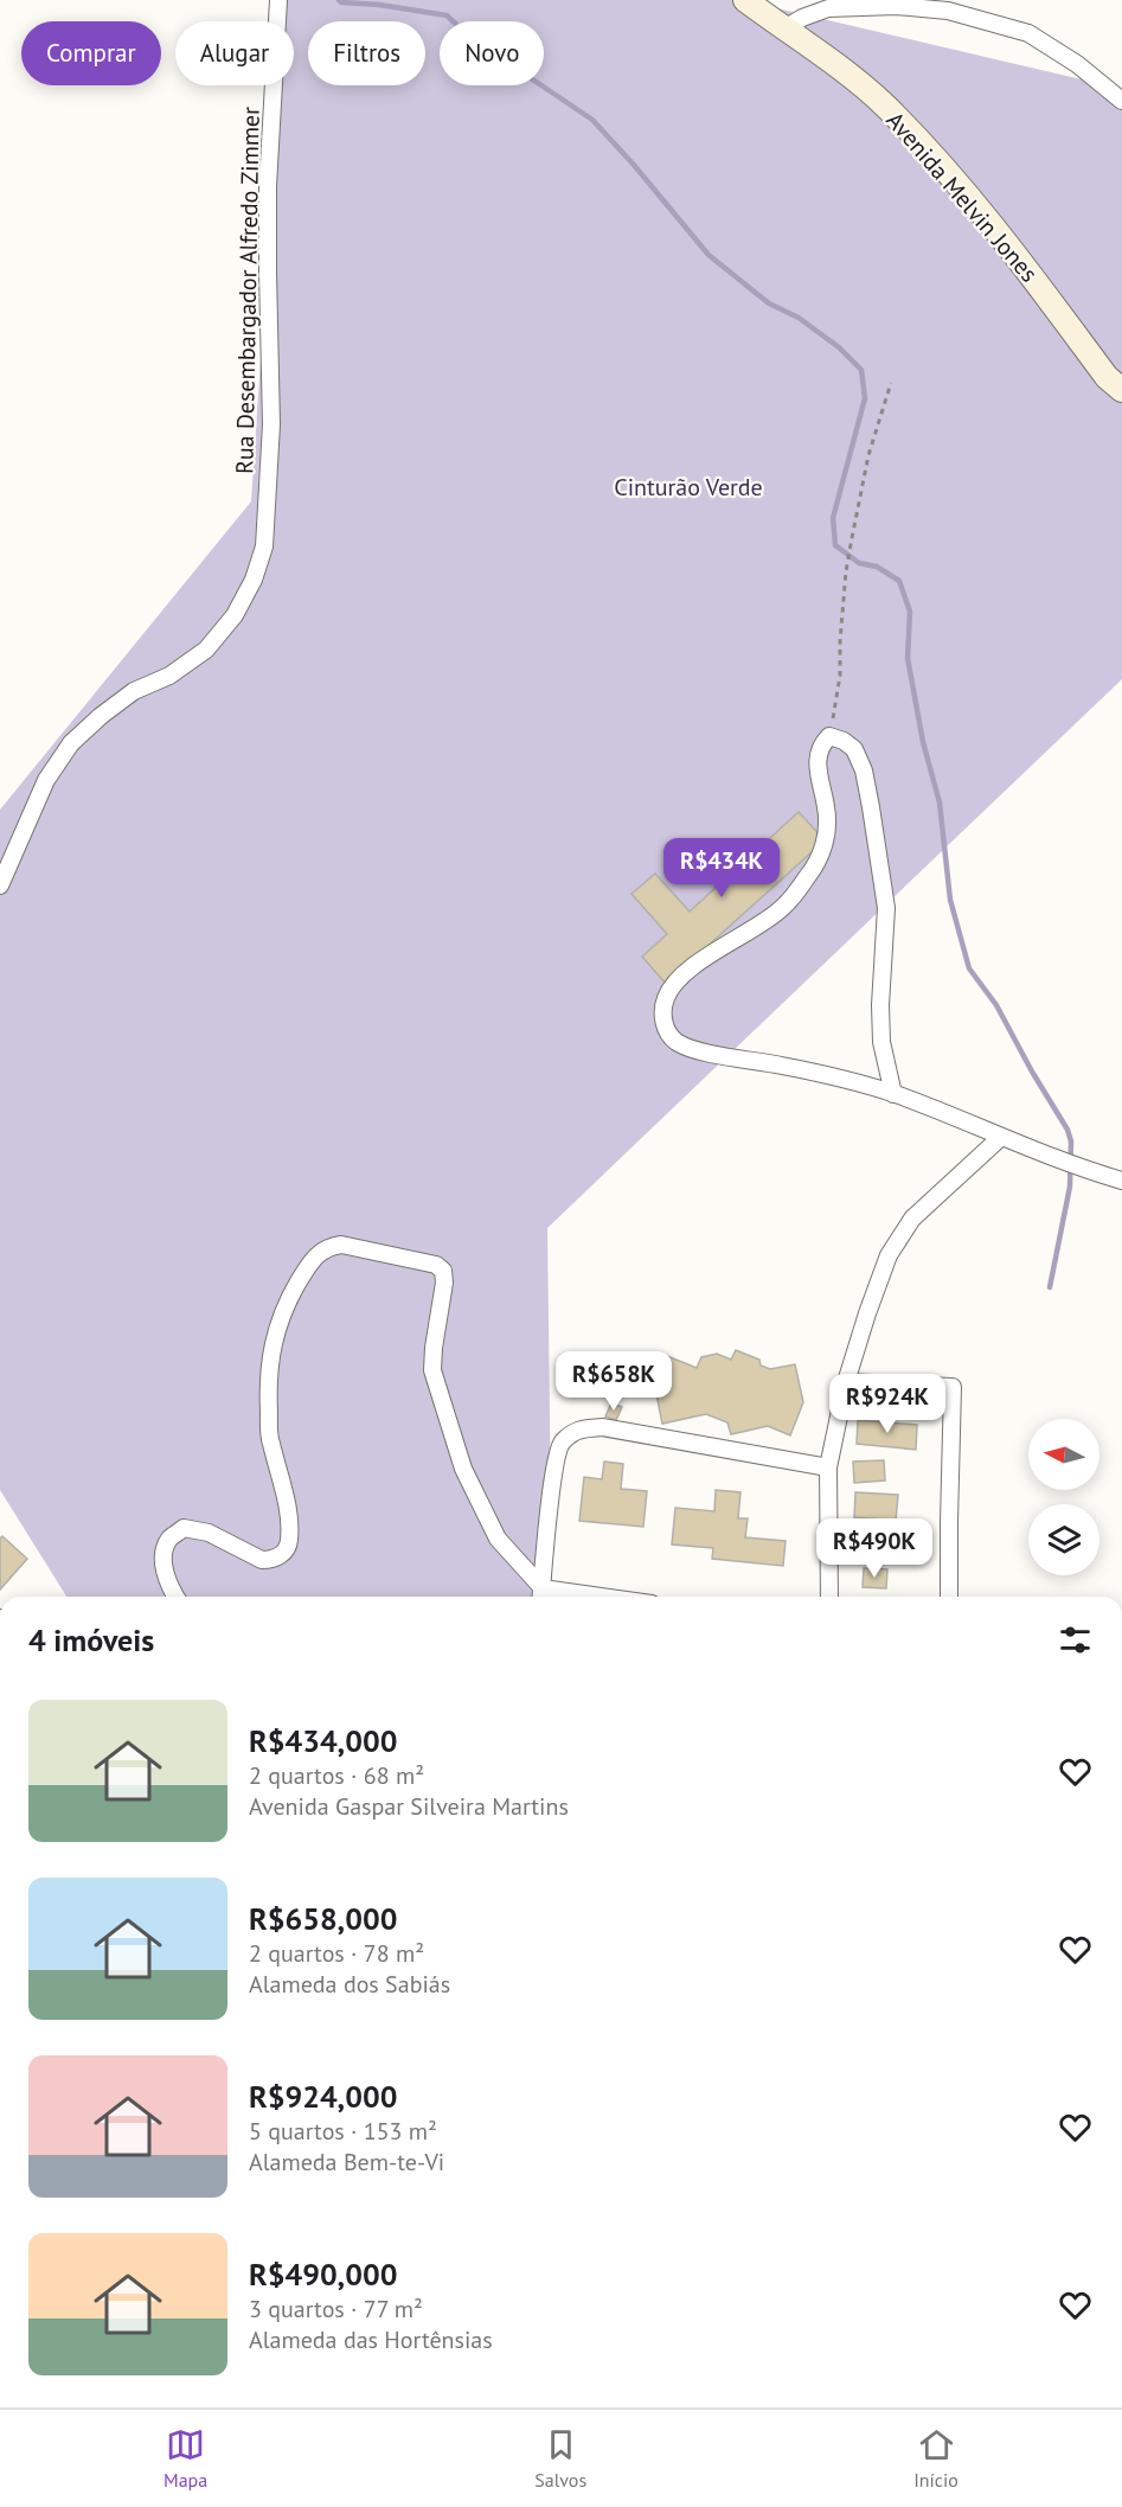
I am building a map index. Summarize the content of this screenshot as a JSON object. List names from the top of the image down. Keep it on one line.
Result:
{"streets":{"main road":["Avenida Melvin Jones"],"street":["Rua Desembargador Alfredo Zimmer"]},"parks":["Cinturão Verde"],"north":"left","page":{"chip":["Comprar","Alugar","Filtros","Novo"],"price":["R$434K","R$658K","R$924K","R$490K"],"heading":"4 imóveis","list":[{"name":"R$434,000","note":"2 quartos · 68 m² · Avenida Gaspar Silveira Martins"},{"name":"R$658,000","note":"2 quartos · 78 m² · Alameda dos Sabiás"},{"name":"R$924,000","note":"5 quartos · 153 m² · Alameda Bem-te-Vi"},{"name":"R$490,000","note":"3 quartos · 77 m² · Alameda das Hortênsias"}],"tabs":["Mapa","Salvos","Início"]}}
